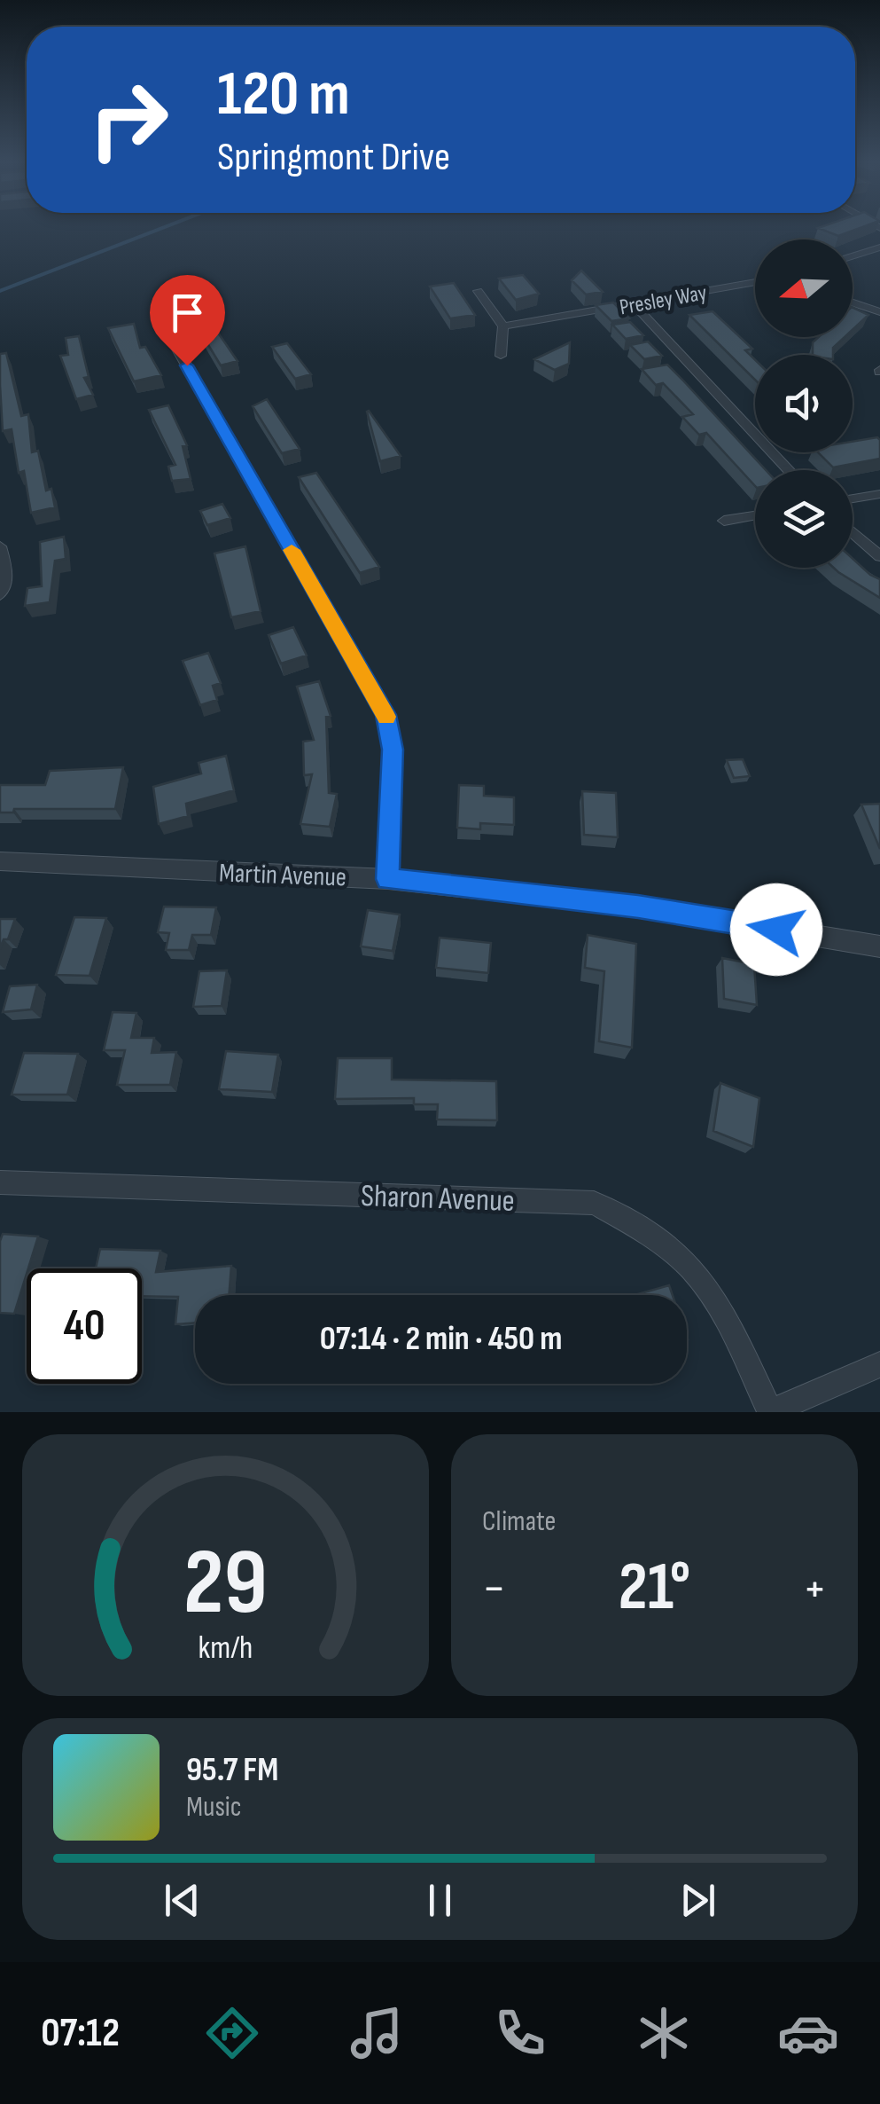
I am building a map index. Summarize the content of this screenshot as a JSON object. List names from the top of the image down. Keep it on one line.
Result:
{"streets":{"street":["Presley Way","Martin Avenue","Sharon Avenue"]},"north":"left","page":{"turn":["120 m","Springmont Drive"],"limit":"40","trip":"07:14 · 2 min · 450 m","tile":"Climate","heat":["−","21°","+"],"song":["95.7 FM","Music"],"tabs":"07:12","gauge":["29","km/h"]}}
